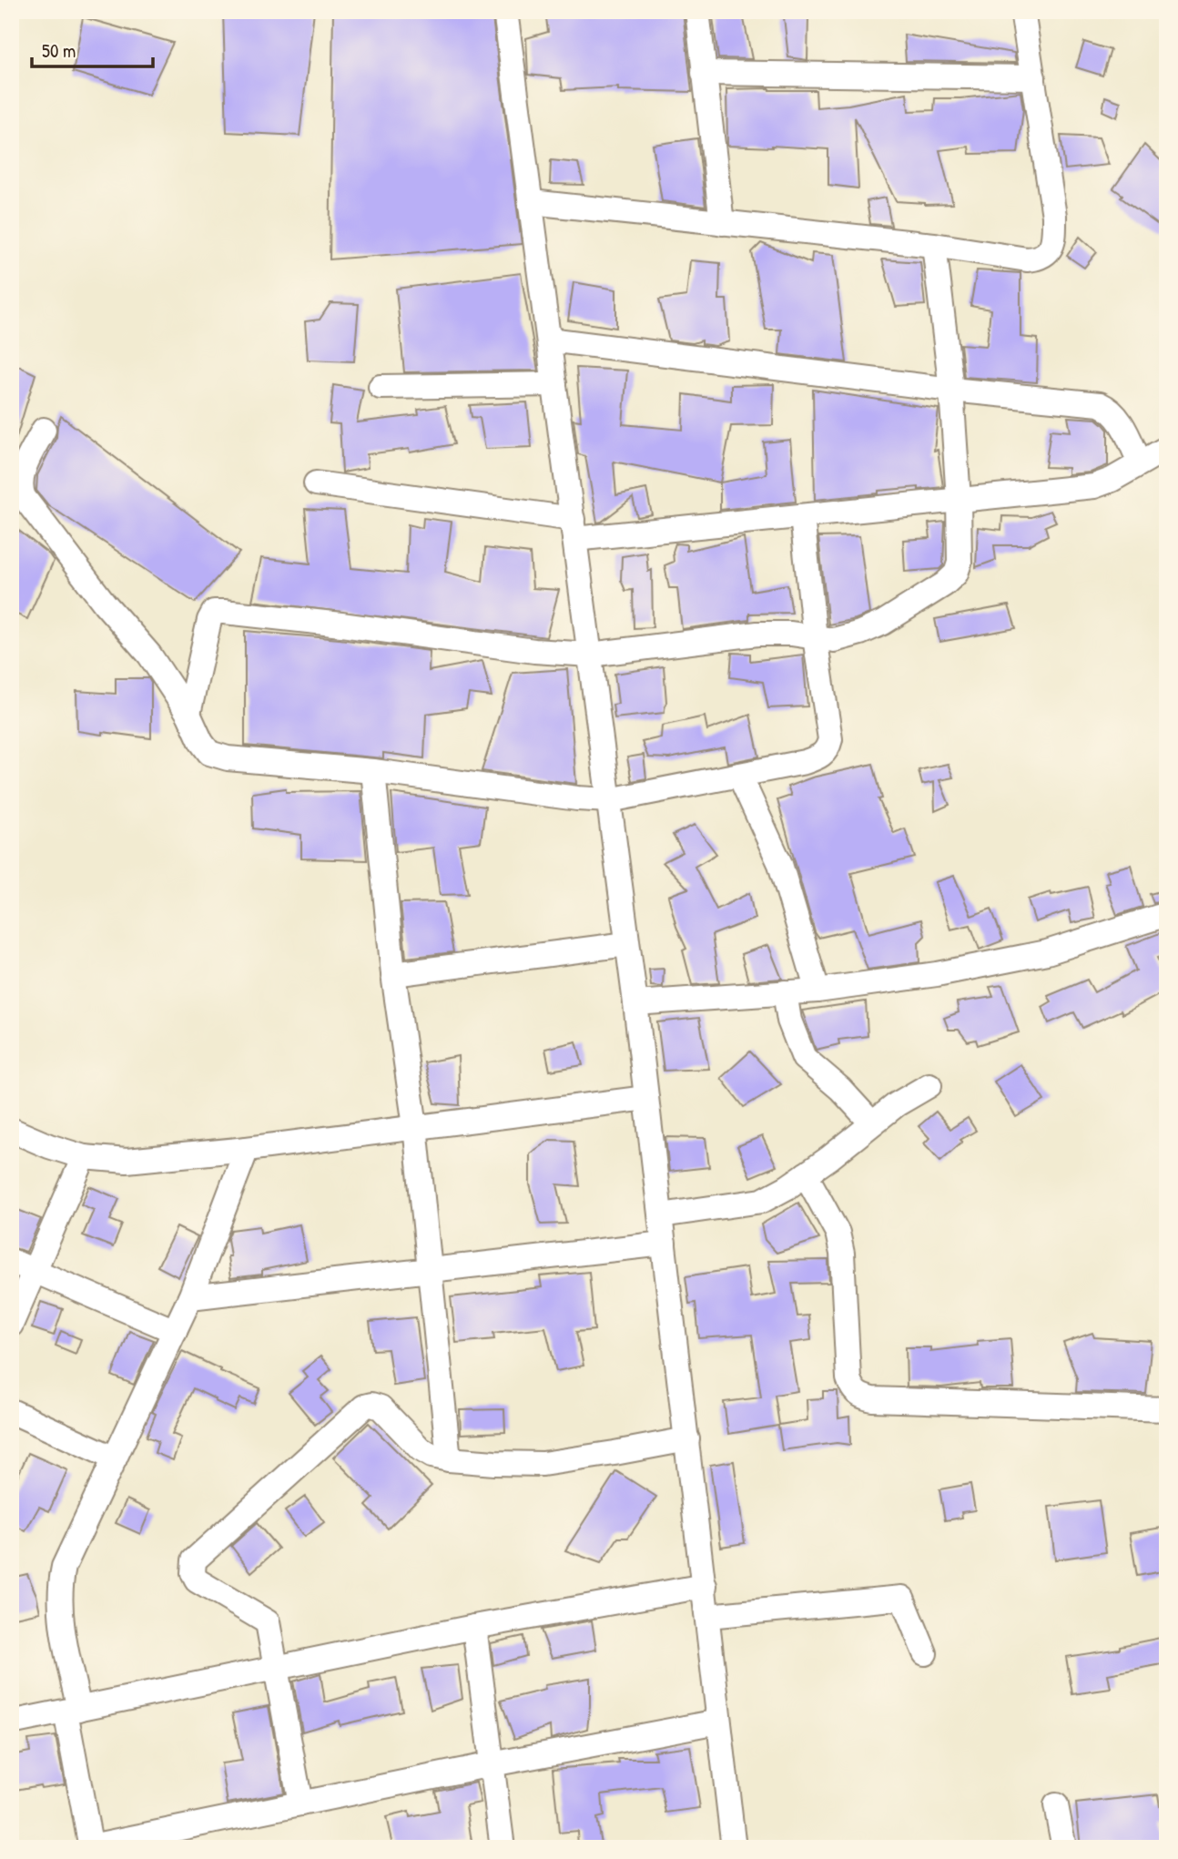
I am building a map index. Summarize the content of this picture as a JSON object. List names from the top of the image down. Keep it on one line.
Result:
{"scale_bar":"50 m"}
